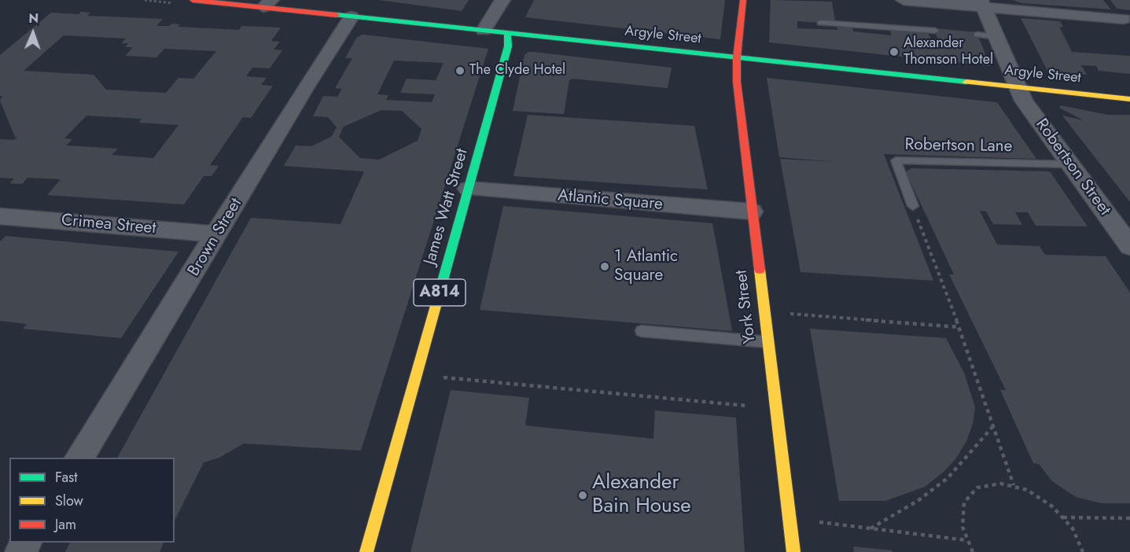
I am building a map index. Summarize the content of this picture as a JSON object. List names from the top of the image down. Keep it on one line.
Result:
{"streets":{"street":["Argyle Street","Robertson Street","Atlantic Square","James Watt Street","Crimea Street","Brown Street","A814","York Street"],"lane":["Robertson Lane"]},"crossings":[["Argyle Street","Robertson Street"],["Argyle Street","James Watt Street"],["Argyle Street","Brown Street"],["Argyle Street","York Street"],["Robertson Lane","Robertson Street"],["Atlantic Square","James Watt Street"],["Atlantic Square","York Street"],["Crimea Street","Brown Street"]],"places":["Alexander Thomson Hotel","The Clyde Hotel","1 Atlantic Square","Alexander Bain House"],"legend":["Fast","Slow","Jam"],"north":"top"}
